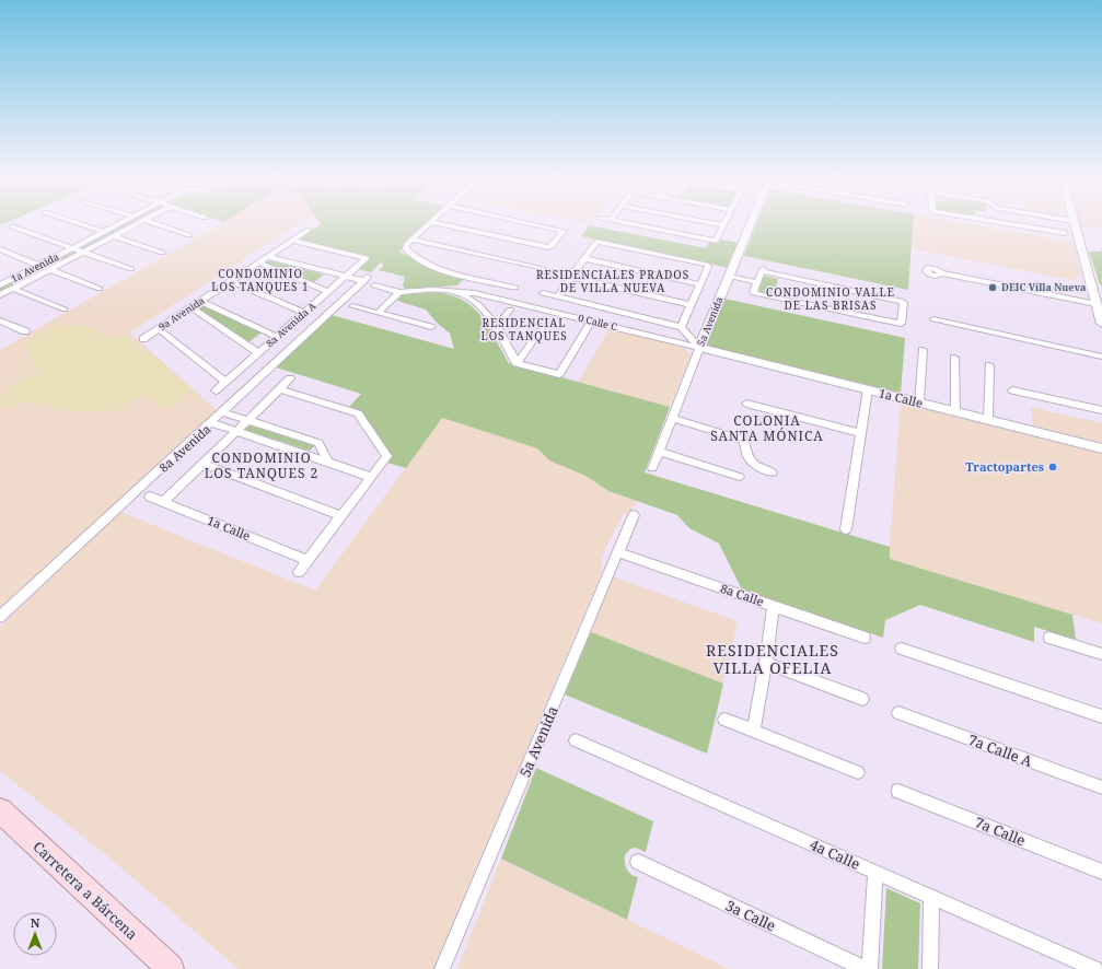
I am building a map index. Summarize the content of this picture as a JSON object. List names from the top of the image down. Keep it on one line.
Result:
{"streets":{"main road":["Carretera a Bárcena"],"street":["1a Avenida","9a Avenida","5a Avenida","0 Calle C","8a Avenida A","1a Calle","8a Avenida","8a Calle","7a Calle A","7a Calle","4a Calle","3a Calle"]},"crossings":[["9a Avenida","8a Avenida A"],["5a Avenida","0 Calle C"],["5a Avenida","1a Calle"],["5a Avenida","8a Calle"],["0 Calle C","1a Calle"],["8a Avenida A","8a Avenida"]],"districts":["CONDOMINIO LOS TANQUES 1","RESIDENCIALES PRADOS DE VILLA NUEVA","CONDOMINIO VALLE DE LAS BRISAS","RESIDENCIAL LOS TANQUES","COLONIA SANTA MÓNICA","CONDOMINIO LOS TANQUES 2","RESIDENCIALES VILLA OFELIA"],"places":["DEIC Villa Nueva","Tractopartes"],"north":"top"}
